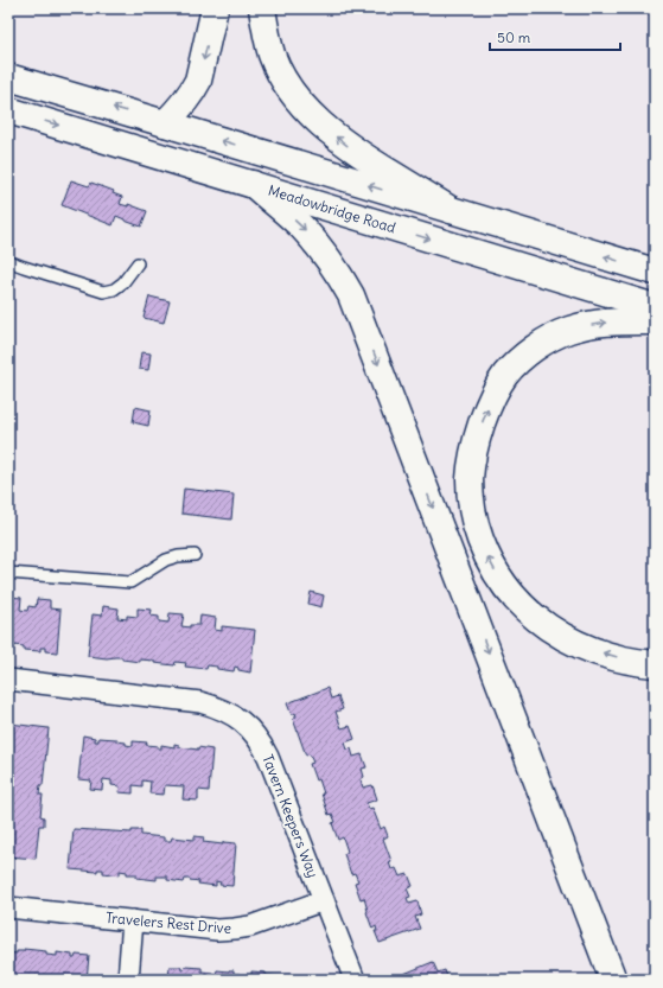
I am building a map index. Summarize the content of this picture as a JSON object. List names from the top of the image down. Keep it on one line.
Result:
{"streets":{"main road":["Meadowbridge Road"],"street":["Tavern Keepers Way","Travelers Rest Drive"]},"crossings":[["Tavern Keepers Way","Travelers Rest Drive"]],"scale_bar":"50 m"}
